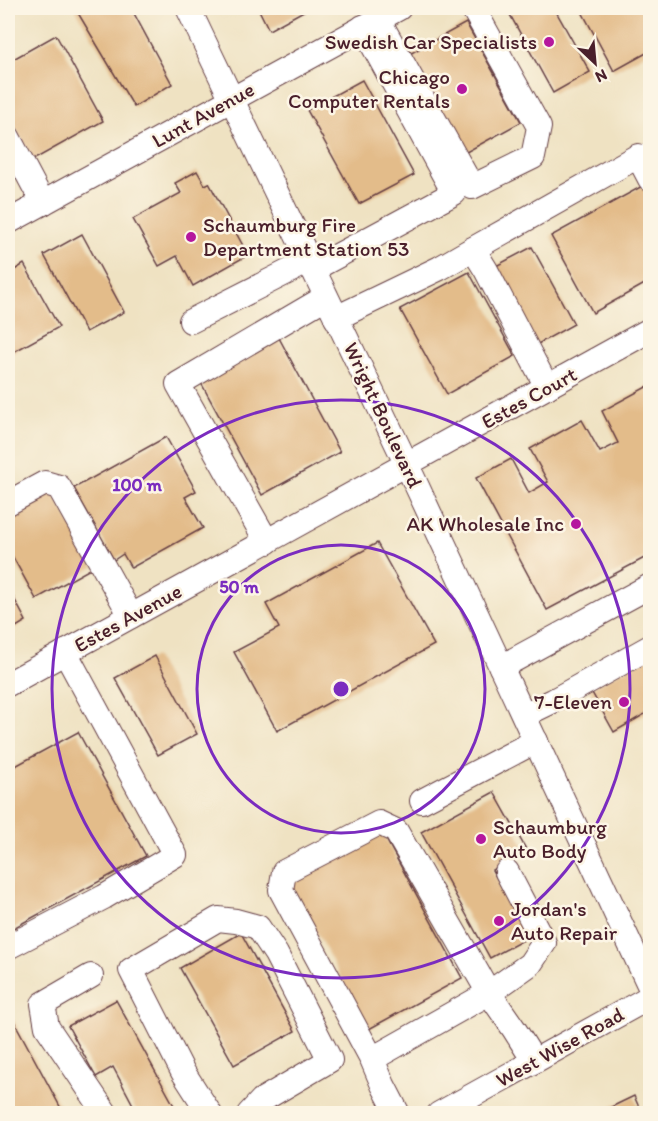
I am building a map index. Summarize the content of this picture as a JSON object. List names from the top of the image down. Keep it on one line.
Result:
{"streets":{"street":["Lunt Avenue","Estes Court","Wright Boulevard","Estes Avenue","West Wise Road"]},"crossings":[["Lunt Avenue","Wright Boulevard"],["Estes Court","Wright Boulevard"],["Estes Court","Estes Avenue"],["Wright Boulevard","Estes Avenue"]],"places":["Swedish Car Specialists","Chicago Computer Rentals","Schaumburg Fire Department Station 53","AK Wholesale Inc","7-Eleven","Schaumburg Auto Body","Jordan's Auto Repair"],"north":"bottom right","rings":["100 m","50 m"]}
